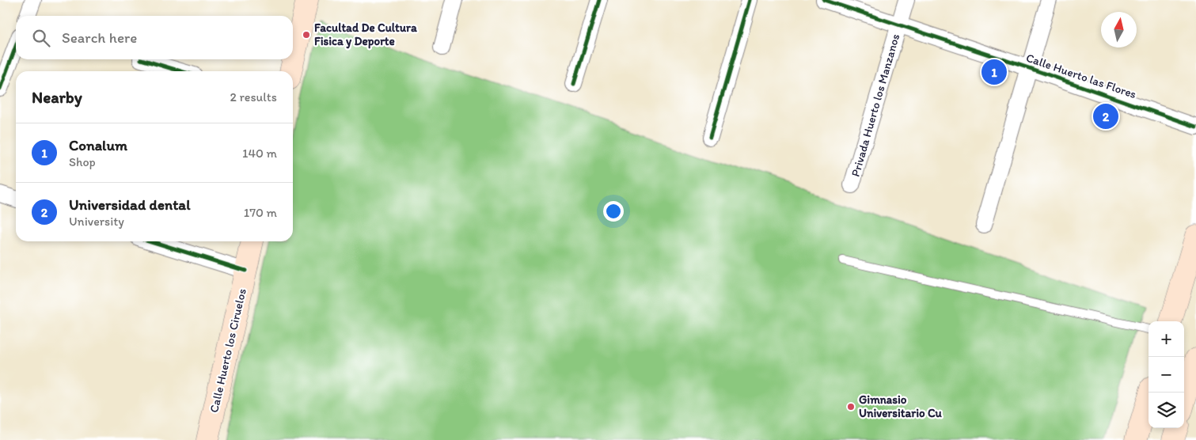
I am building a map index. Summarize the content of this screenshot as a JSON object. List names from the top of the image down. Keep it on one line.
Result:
{"streets":{"main road":["Calle Huerto los Ciruelos"],"street":["Calle Huerto las Flores","Privada Huerto los Manzanos"]},"crossings":[["Calle Huerto las Flores","Privada Huerto los Manzanos"]],"places":["Facultad De Cultura Fisica y Deporte","Gimnasio Universitario Cu"],"north":"top","page":{"search":"Search here","pins":["1","2"],"heading":["Nearby","2 results"],"list":[{"mark":"1","name":"Conalum","note":"Shop","value":"140 m"},{"mark":"2","name":"Universidad dental","note":"University","value":"170 m"}],"map_buttons":["+","−"]}}
